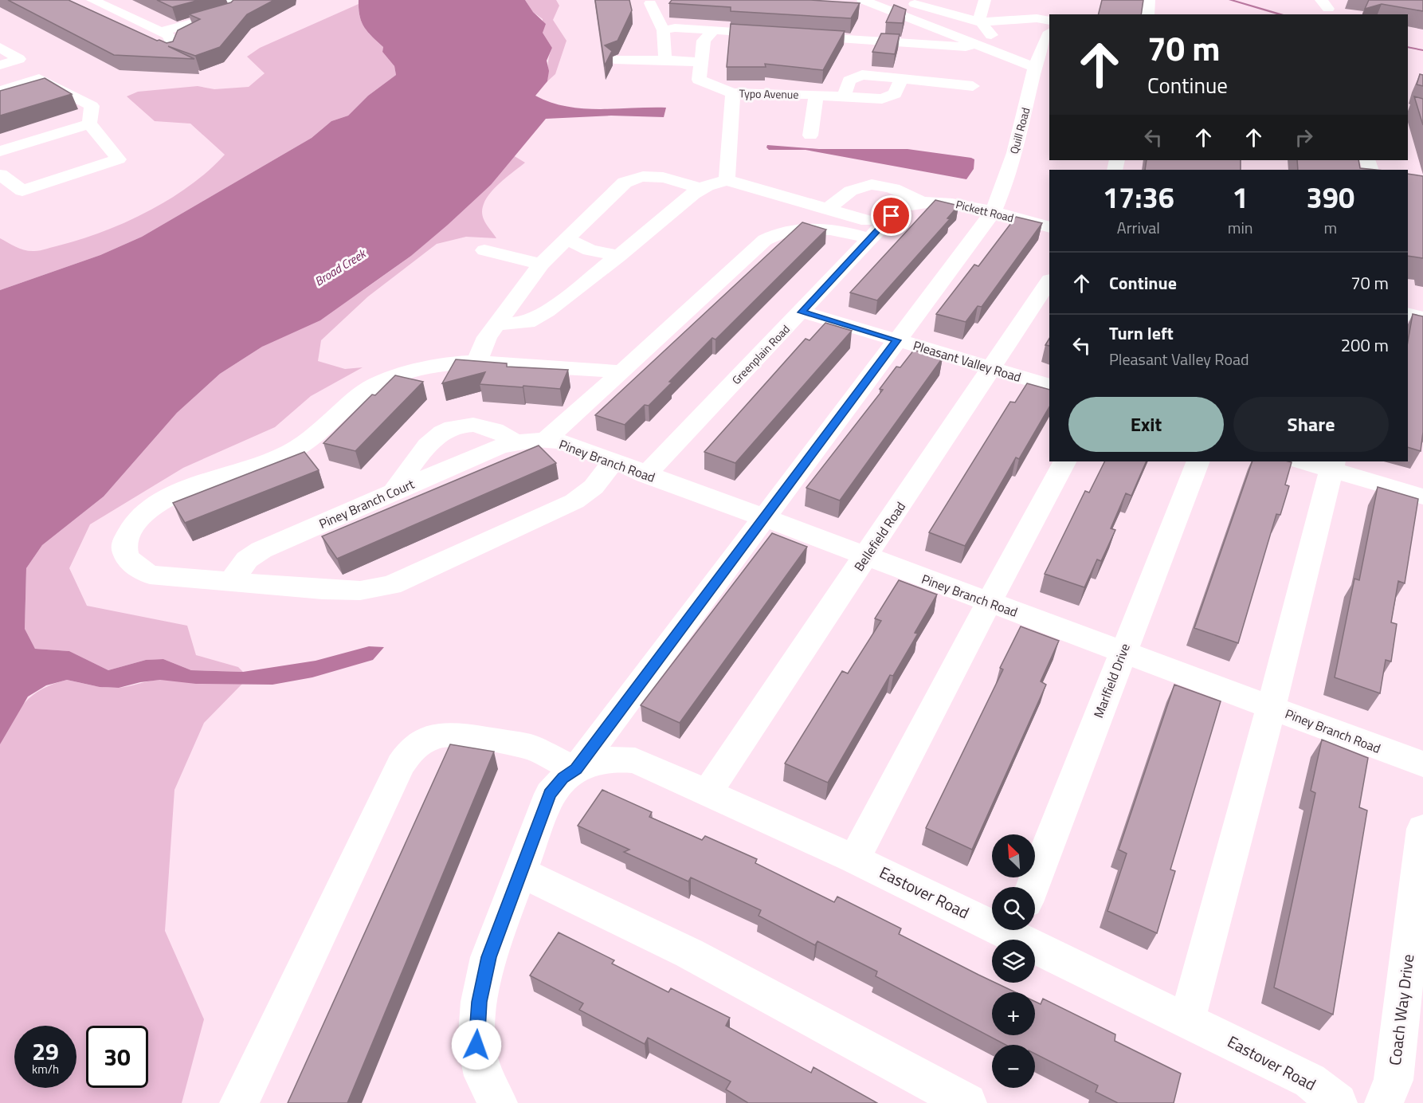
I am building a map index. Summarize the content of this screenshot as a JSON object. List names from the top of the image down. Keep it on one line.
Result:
{"streets":{"street":["Typo Avenue","Quill Road","Pickett Road","Greenplain Road","Pleasant Valley Road","Piney Branch Road","Piney Branch Court","Bellefield Road","Marlfield Drive","Eastover Road","Coach Way Drive"]},"crossings":[["Quill Road","Pickett Road"],["Quill Road","Pleasant Valley Road"],["Quill Road","Piney Branch Road"],["Quill Road","Eastover Road"],["Pickett Road","Greenplain Road"],["Greenplain Road","Pleasant Valley Road"],["Greenplain Road","Piney Branch Road"],["Pleasant Valley Road","Bellefield Road"],["Piney Branch Road","Piney Branch Court"],["Piney Branch Road","Bellefield Road"],["Piney Branch Road","Marlfield Drive"],["Bellefield Road","Eastover Road"]],"water":["Broad Creek"],"north":"top left","page":{"turn":["70 m","Continue"],"eta":["17:36","Arrival","1","min","390","m"],"list":[{"name":"Continue","value":"70 m"},{"name":"Turn left","note":"Pleasant Valley Road","value":"200 m"}],"buttons":["Exit","Share"],"map_buttons":["+","−"],"speed":"29 km/h","limit":"30"}}
